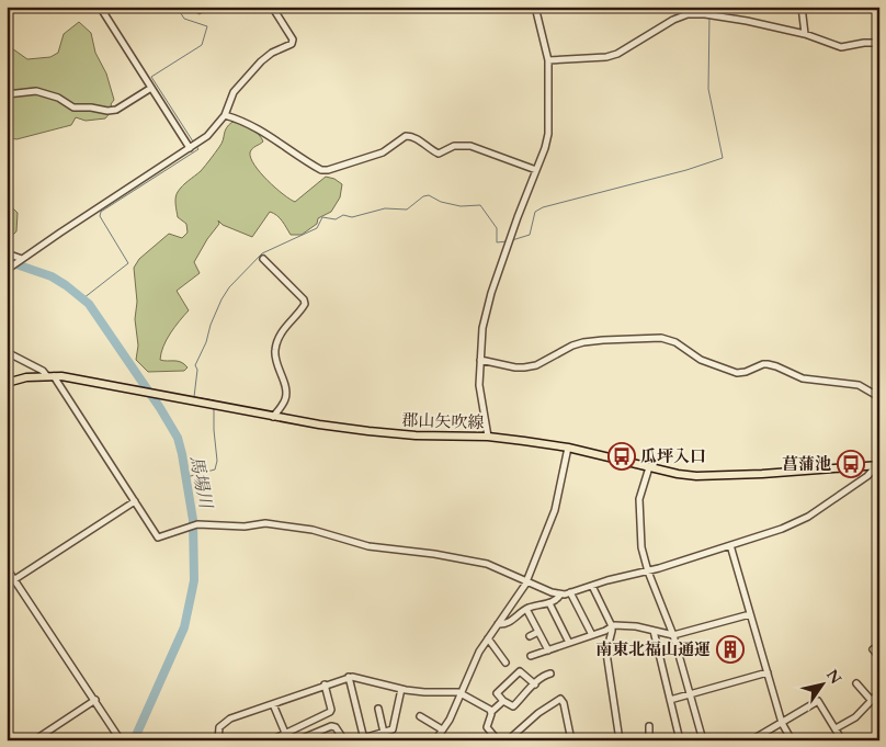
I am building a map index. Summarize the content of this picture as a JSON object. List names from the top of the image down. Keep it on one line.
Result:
{"streets":{"main road":["郡山矢吹線"]},"water":["馬場川"],"places":{"bus stop":["瓜坪入口","菖蒲池"],"building":["南東北福山通運"]},"north":"top right"}
